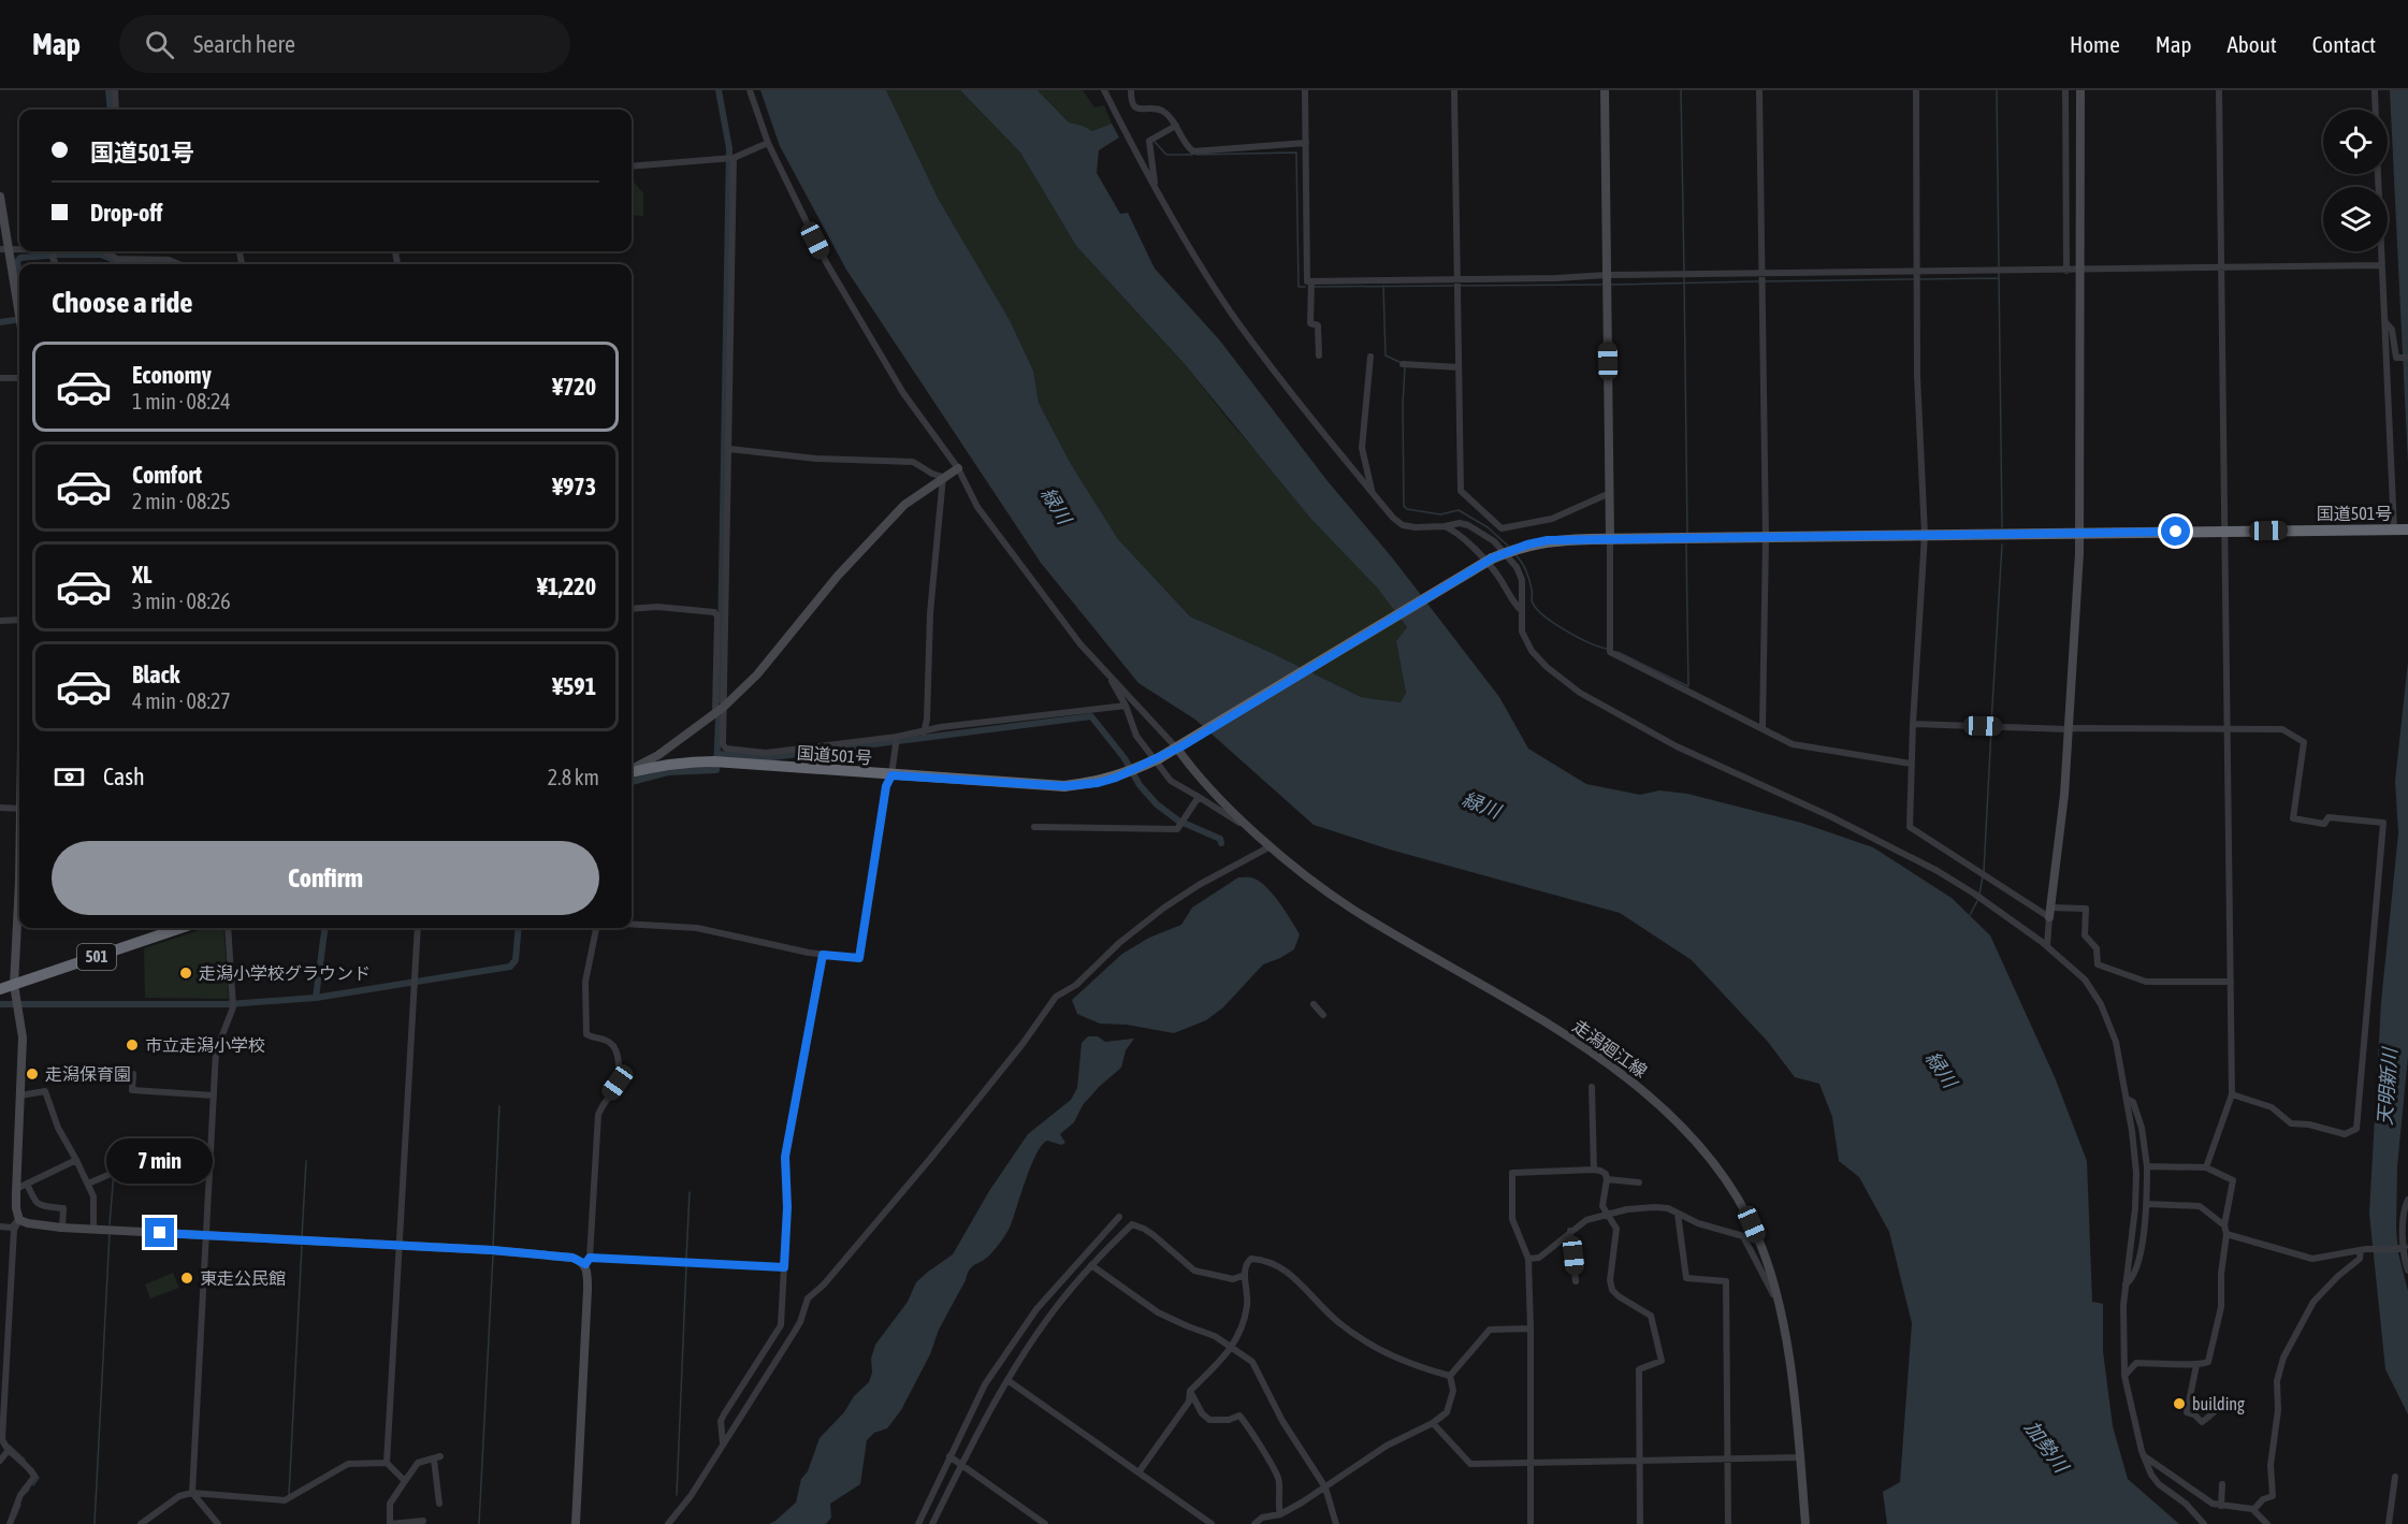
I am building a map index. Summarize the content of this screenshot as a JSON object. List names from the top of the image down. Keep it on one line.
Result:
{"streets":{"highway":["国道501号","501"],"street":["走潟廻江線"]},"crossings":[["国道501号","走潟廻江線"]],"water":["緑川","天明新川","加勢川"],"places":["走潟小学校グラウンド","市立走潟小学校","走潟保育園","東走公民館","building"],"page":{"header":"Map","search":"Search here","nav":["Home","Map","About","Contact"],"banner":["国道501号","Drop-off"],"heading":"Choose a ride","list":[{"name":"Economy","note":"1 min · 08:24","value":"¥720"},{"name":"Comfort","note":"2 min · 08:25","value":"¥973"},{"name":"XL","note":"3 min · 08:26","value":"¥1,220"},{"name":"Black","note":"4 min · 08:27","value":"¥591"}],"pay":["Cash","2.8 km"],"buttons":"Confirm","bubble":"7 min"}}
